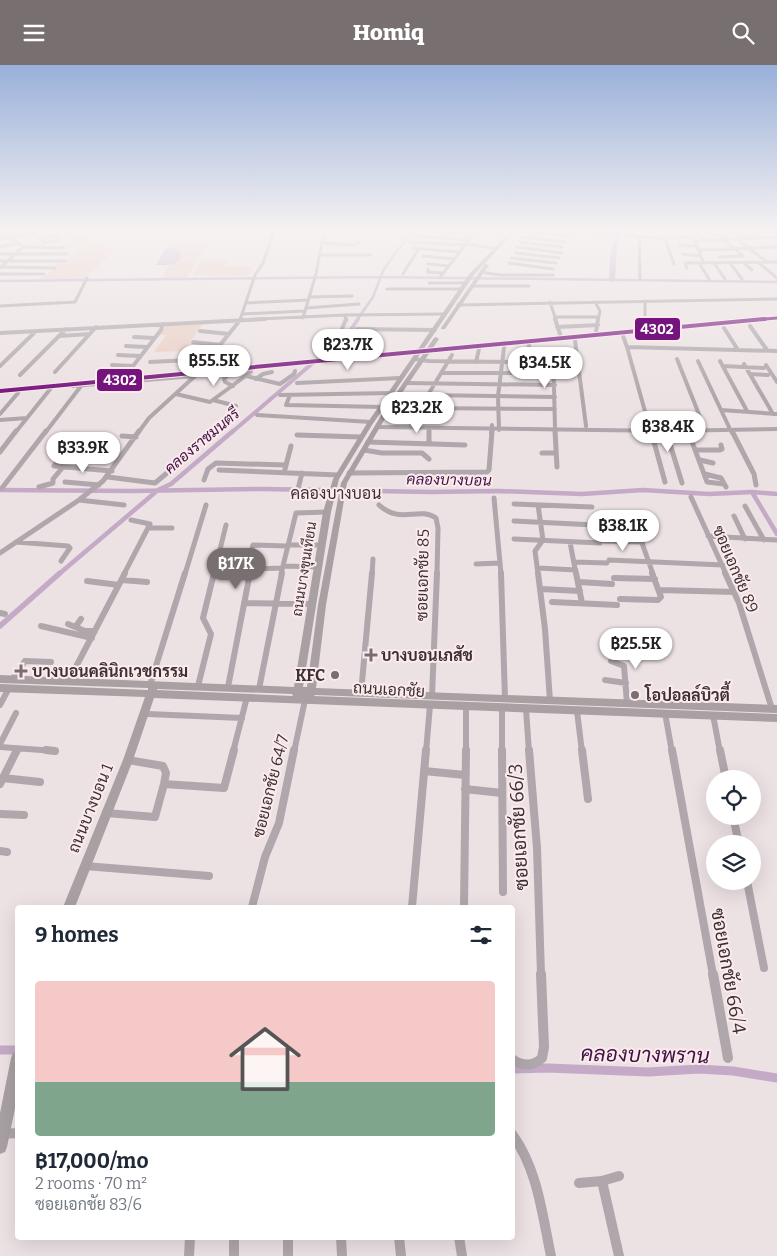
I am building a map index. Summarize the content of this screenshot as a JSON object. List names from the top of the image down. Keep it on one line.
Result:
{"streets":{"main road":["ถนนบางขุนเทียน","ถนนเอกชัย","ถนนบางบอน 1"],"street":["ซอยเอกชัย 89","ซอยเอกชัย 85","ซอยเอกชัย 64/7","ซอยเอกชัย 66/3","ซอยเอกชัย 66/4"]},"crossings":[["ถนนบางขุนเทียน","ถนนเอกชัย"],["ถนนบางขุนเทียน","ซอยเอกชัย 64/7"],["ซอยเอกชัย 89","ถนนเอกชัย"],["ซอยเอกชัย 85","ถนนเอกชัย"],["ถนนเอกชัย","ซอยเอกชัย 64/7"],["ถนนเอกชัย","ถนนบางบอน 1"],["ถนนเอกชัย","ซอยเอกชัย 66/3"],["ถนนเอกชัย","ซอยเอกชัย 66/4"]],"districts":["คลองบางบอน"],"water":["คลองราชมนตรี","คลองบางบอน","คลองบางพราน"],"places":{"health":["บางบอนเภสัช","บางบอนคลินิกเวชกรรม"],"other":["KFC","โอปอลล์บิวตี้"]},"lines":["transit line 4302"],"page":{"header":"Homiq","price":["฿23.7K","฿55.5K","฿34.5K","฿23.2K","฿38.4K","฿33.9K","฿38.1K","฿17K","฿25.5K"],"heading":"9 homes","list":[{"name":"฿17,000/mo","note":"2 rooms · 70 m² · ซอยเอกชัย 83/6"}]}}
